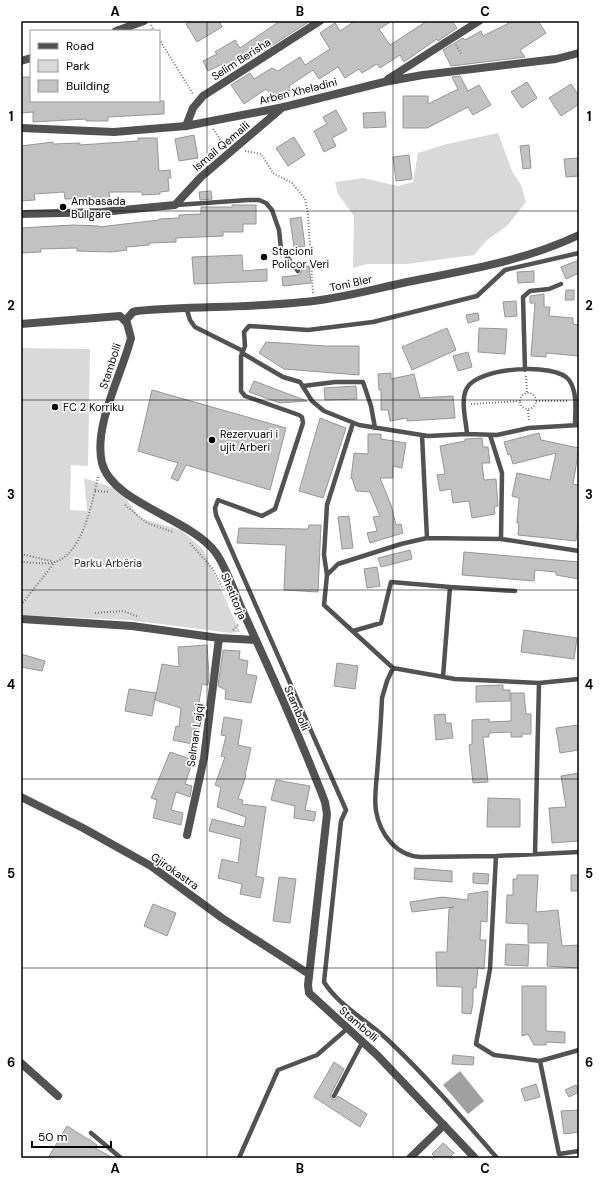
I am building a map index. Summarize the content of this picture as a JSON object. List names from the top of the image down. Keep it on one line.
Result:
{"streets":{"street":["Selim Berisha","Arben Xheladini","Ismail Qemaili","Toni Bler","Stambolli","Selman Lajqi","Gjirokastra"],"path":["Shetitorja"]},"crossings":[["Selim Berisha","Arben Xheladini"],["Arben Xheladini","Ismail Qemaili"],["Toni Bler","Stambolli"],["Stambolli","Gjirokastra"]],"parks":["Parku Arbëria"],"places":["Ambasada Bullgare","Stacioni Policor Veri","FC 2 Korriku","Rezervuari i ujit Arberi"],"legend":["Road","Park","Building"],"scale_bar":"50 m","grid":{"columns":["A","B","C"],"rows":["1","2","3","4","5","6"]}}
